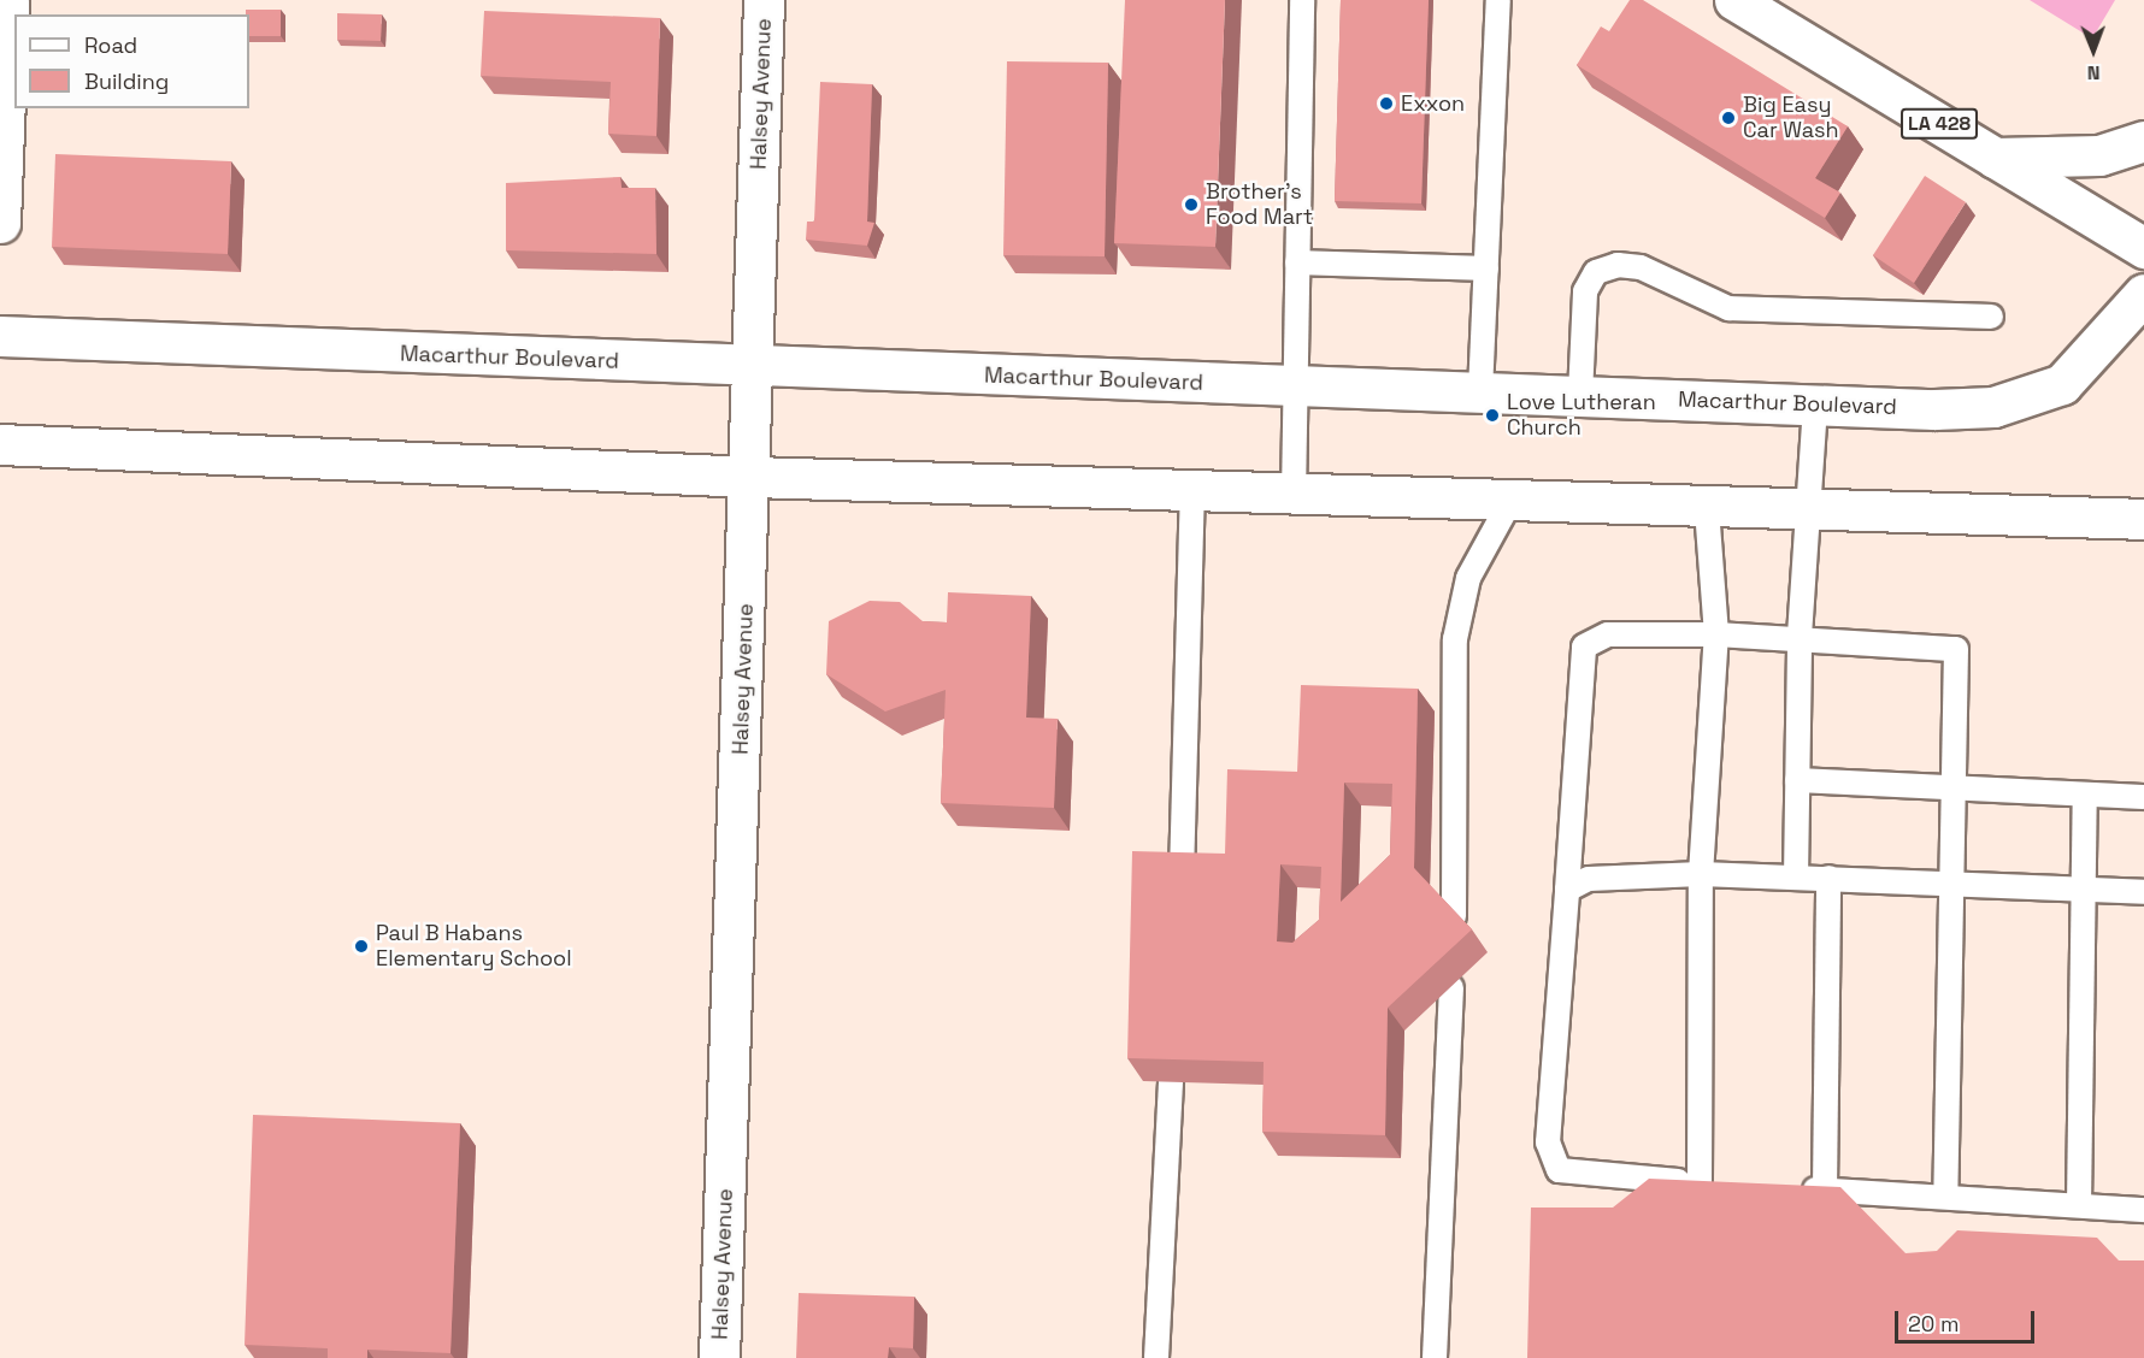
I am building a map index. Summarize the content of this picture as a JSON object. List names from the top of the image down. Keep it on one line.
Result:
{"streets":{"street":["Halsey Avenue","LA 428","Macarthur Boulevard"]},"crossings":[["Halsey Avenue","Macarthur Boulevard"]],"places":["Exxon","Big Easy Car Wash","Brother's Food Mart","Love Lutheran Church","Paul B Habans Elementary School"],"legend":["Road","Building"],"scale_bar":"20 m","north":"bottom"}
